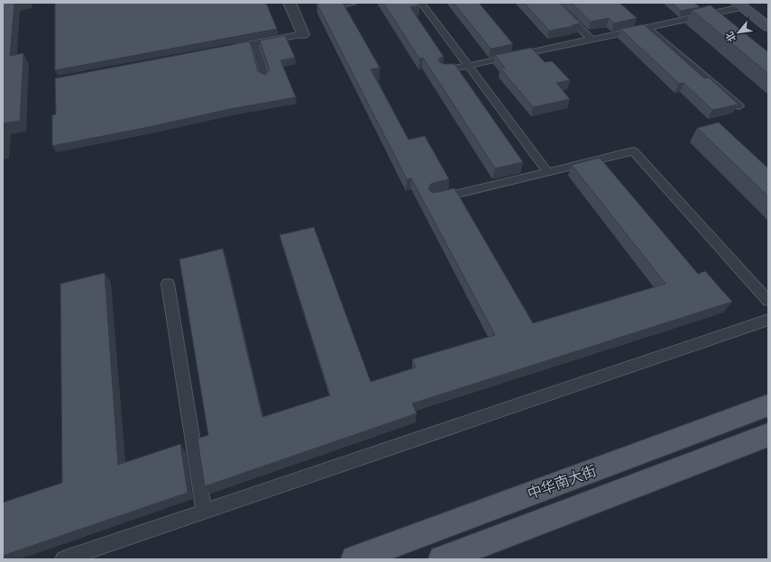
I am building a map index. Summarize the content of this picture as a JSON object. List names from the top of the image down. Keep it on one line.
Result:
{"streets":{"main road":["中华南大街"]},"north":"bottom left"}
